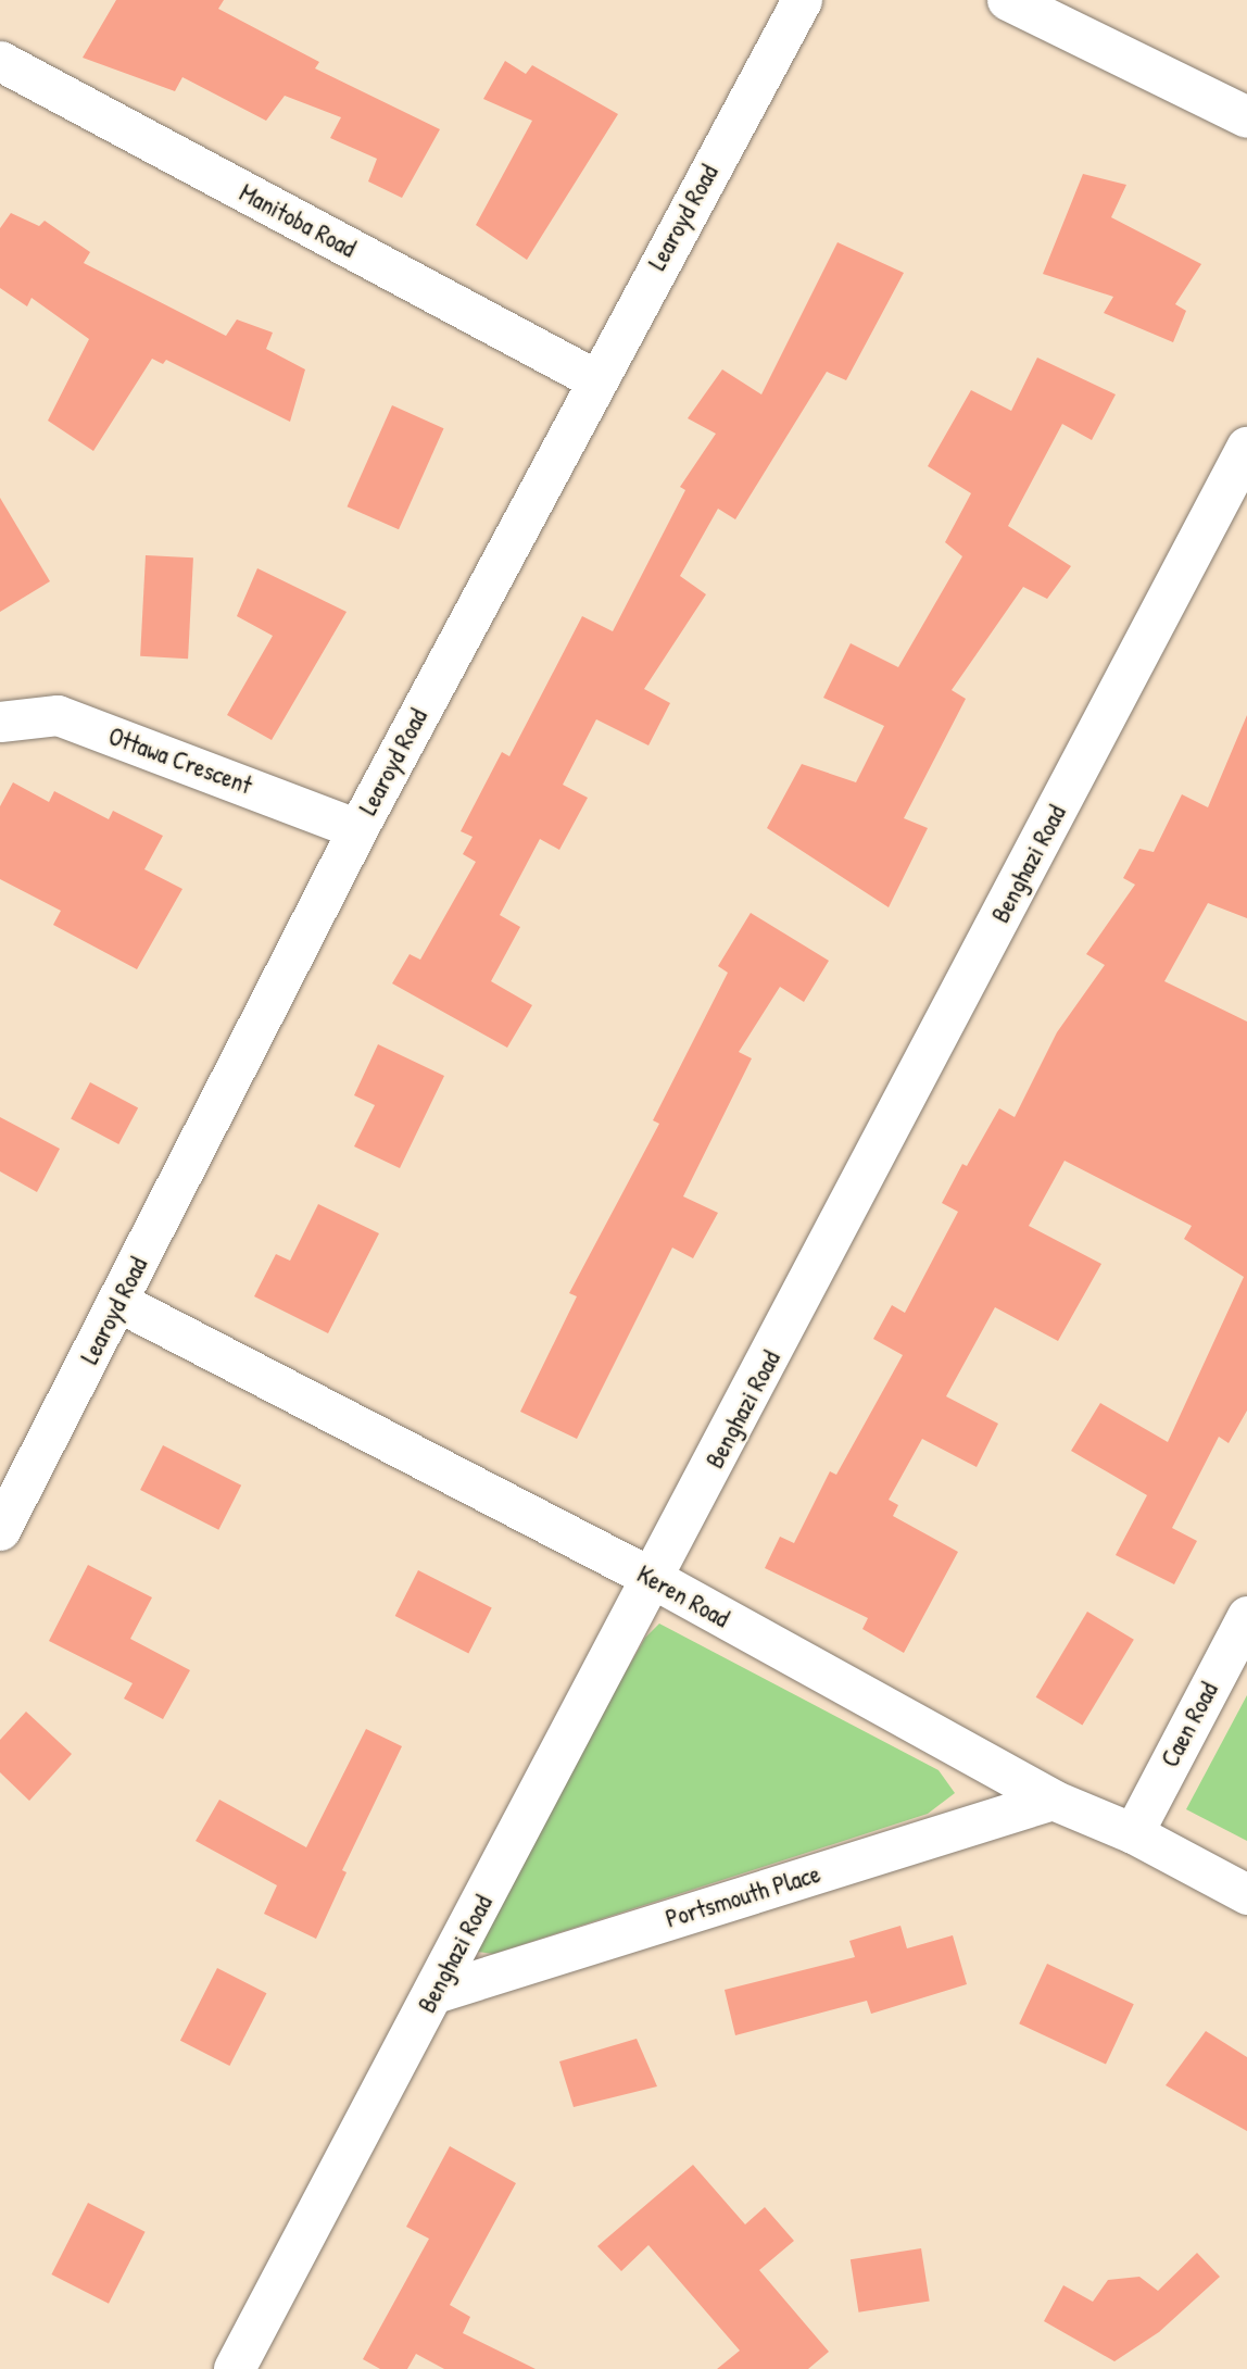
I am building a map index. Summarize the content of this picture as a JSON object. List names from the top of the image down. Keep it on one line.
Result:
{"streets":{"street":["Learoyd Road","Manitoba Road","Ottawa Crescent","Benghazi Road","Keren Road","Caen Road","Portsmouth Place"]},"crossings":[["Learoyd Road","Manitoba Road"],["Learoyd Road","Ottawa Crescent"],["Learoyd Road","Keren Road"],["Benghazi Road","Keren Road"],["Benghazi Road","Portsmouth Place"],["Keren Road","Caen Road"],["Keren Road","Portsmouth Place"]]}
